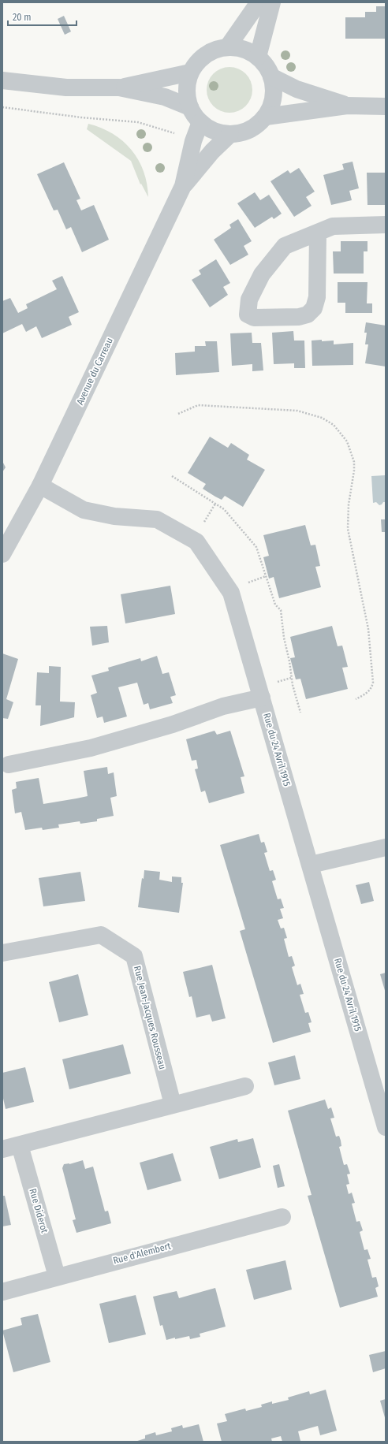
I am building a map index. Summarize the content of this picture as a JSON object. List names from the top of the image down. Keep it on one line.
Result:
{"streets":{"street":["Avenue du Carreau","Rue du 24 Avril 1915","Rue Jean-Jacques Rousseau","Rue Diderot","Rue d'Alembert"]},"crossings":[["Avenue du Carreau","Rue du 24 Avril 1915"],["Rue Diderot","Rue d'Alembert"]],"scale_bar":"20 m"}
